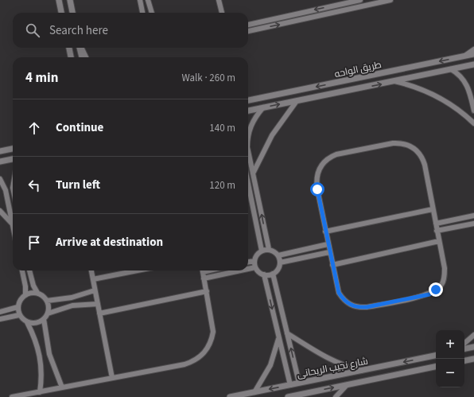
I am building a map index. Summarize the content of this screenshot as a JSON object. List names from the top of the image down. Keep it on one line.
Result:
{"streets":{"street":["طريق الواحه","شارع نجيب الريحانى"]},"page":{"search":"Search here","heading":["4 min","Walk · 260 m"],"list":[["Continue","140 m"],["Turn left","120 m"],"Arrive at destination"],"map_buttons":["+","−"]}}
